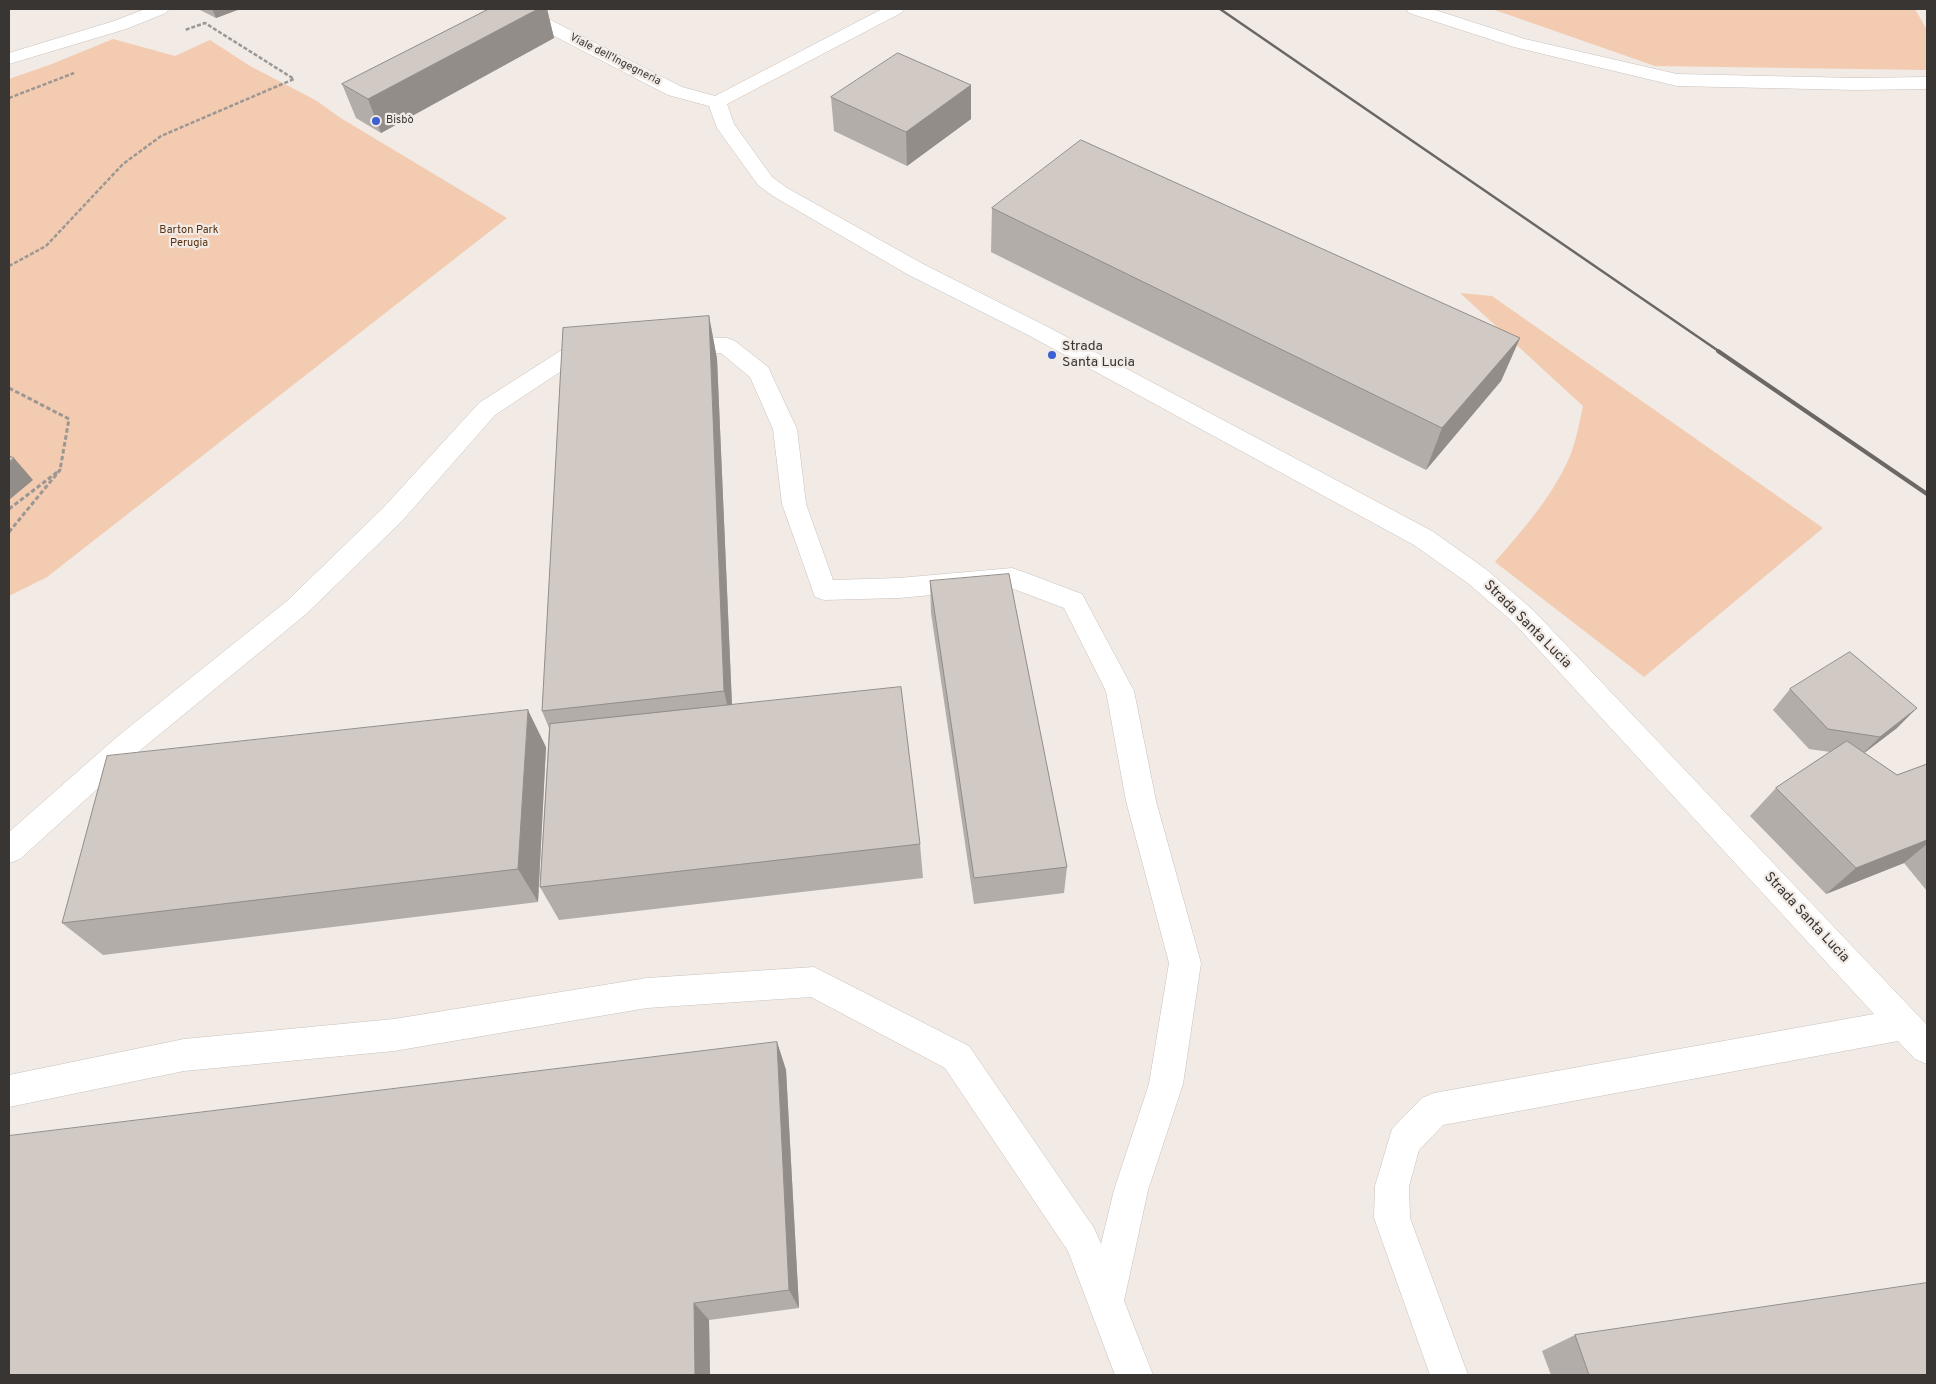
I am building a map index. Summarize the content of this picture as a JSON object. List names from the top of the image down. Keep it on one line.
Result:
{"streets":{"street":["Viale dell'Ingegneria","Strada Santa Lucia"]},"crossings":[["Viale dell'Ingegneria","Strada Santa Lucia"]],"parks":["Barton Park Perugia"],"places":["Bisbò","Strada Santa Lucia"]}
